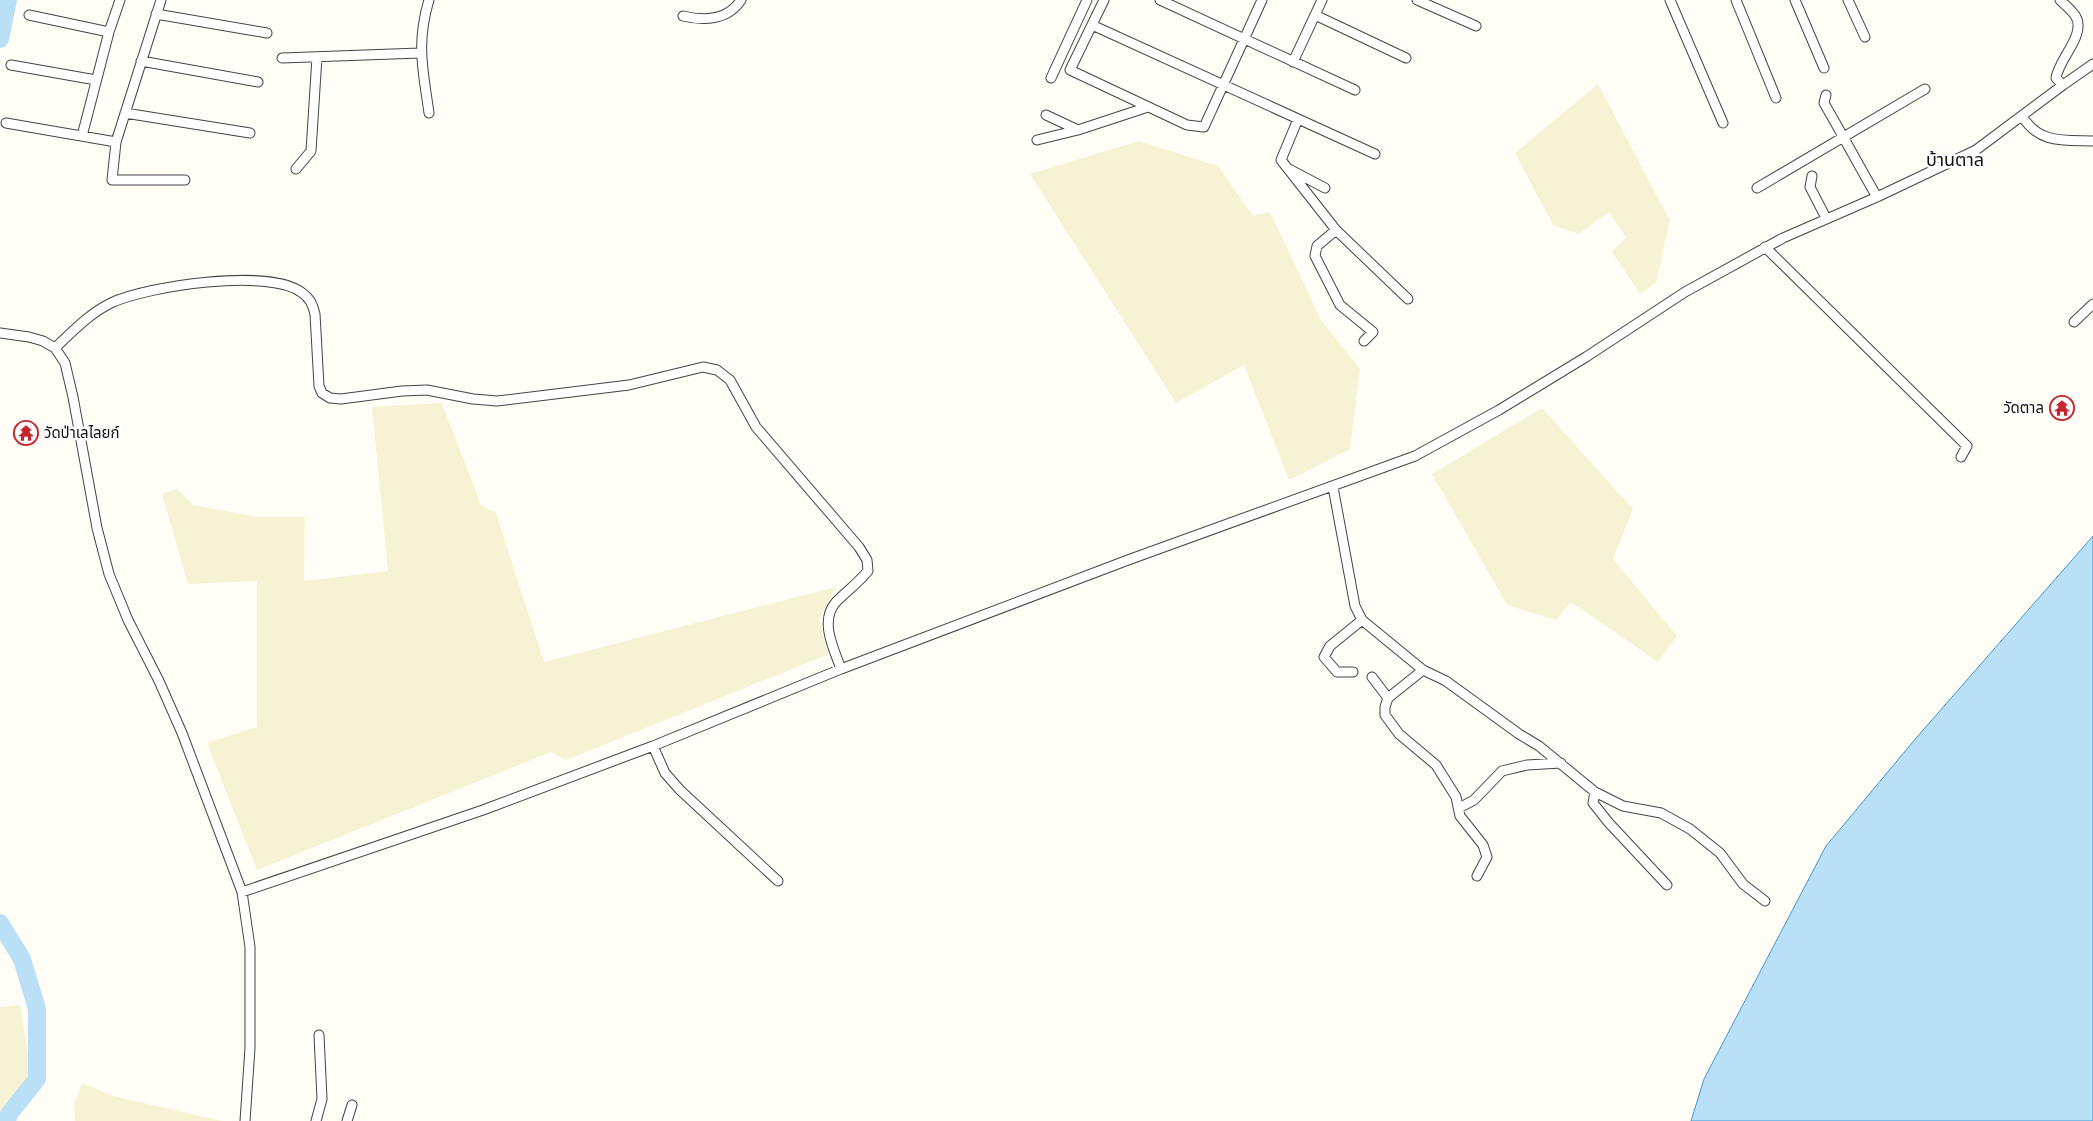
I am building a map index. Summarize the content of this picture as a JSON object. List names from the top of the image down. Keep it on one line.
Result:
{"districts":["บ้านตาล"],"places":{"temple":["วัดตาล","วัดป่าเลไลยก์"]}}
